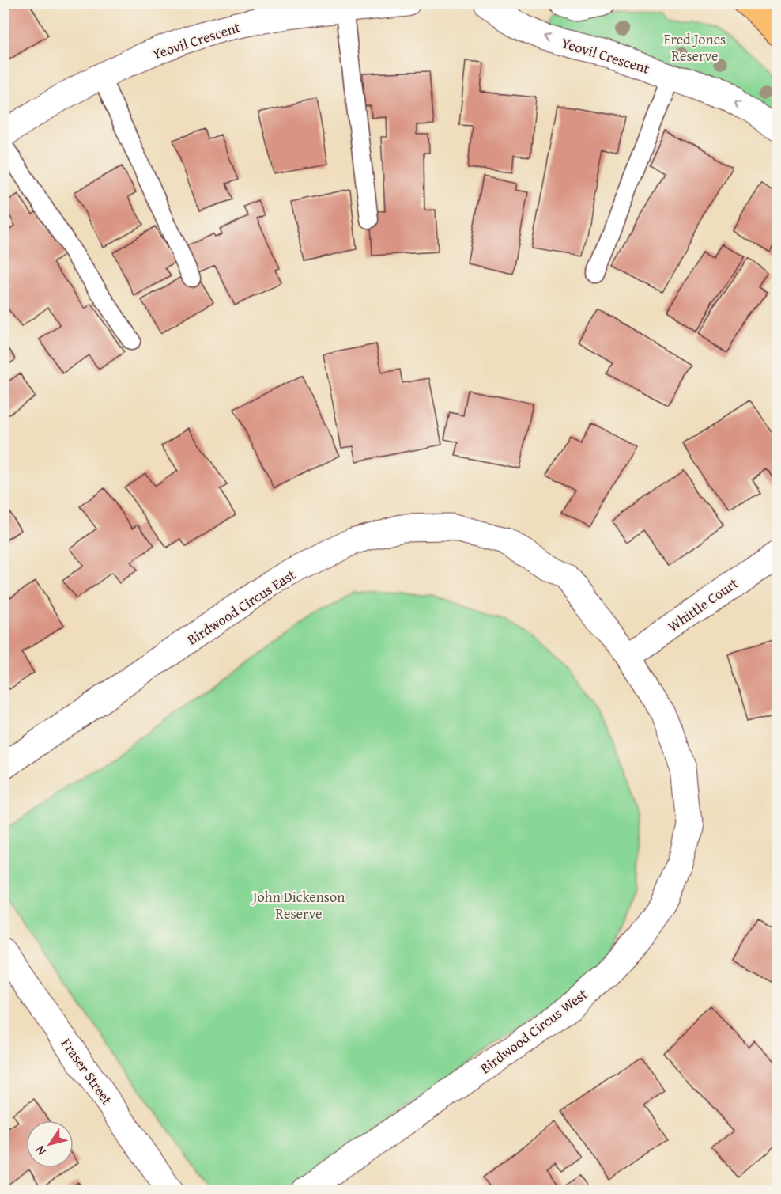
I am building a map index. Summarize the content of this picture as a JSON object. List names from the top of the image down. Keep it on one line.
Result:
{"streets":{"street":["Yeovil Crescent","Whittle Court","Birdwood Circus East","Birdwood Circus West","Fraser Street"]},"crossings":[["Whittle Court","Birdwood Circus East"],["Whittle Court","Birdwood Circus West"],["Birdwood Circus East","Birdwood Circus West"]],"one_way":["Yeovil Crescent"],"parks":["Fred Jones Reserve","John Dickenson Reserve"],"north":"bottom left"}
